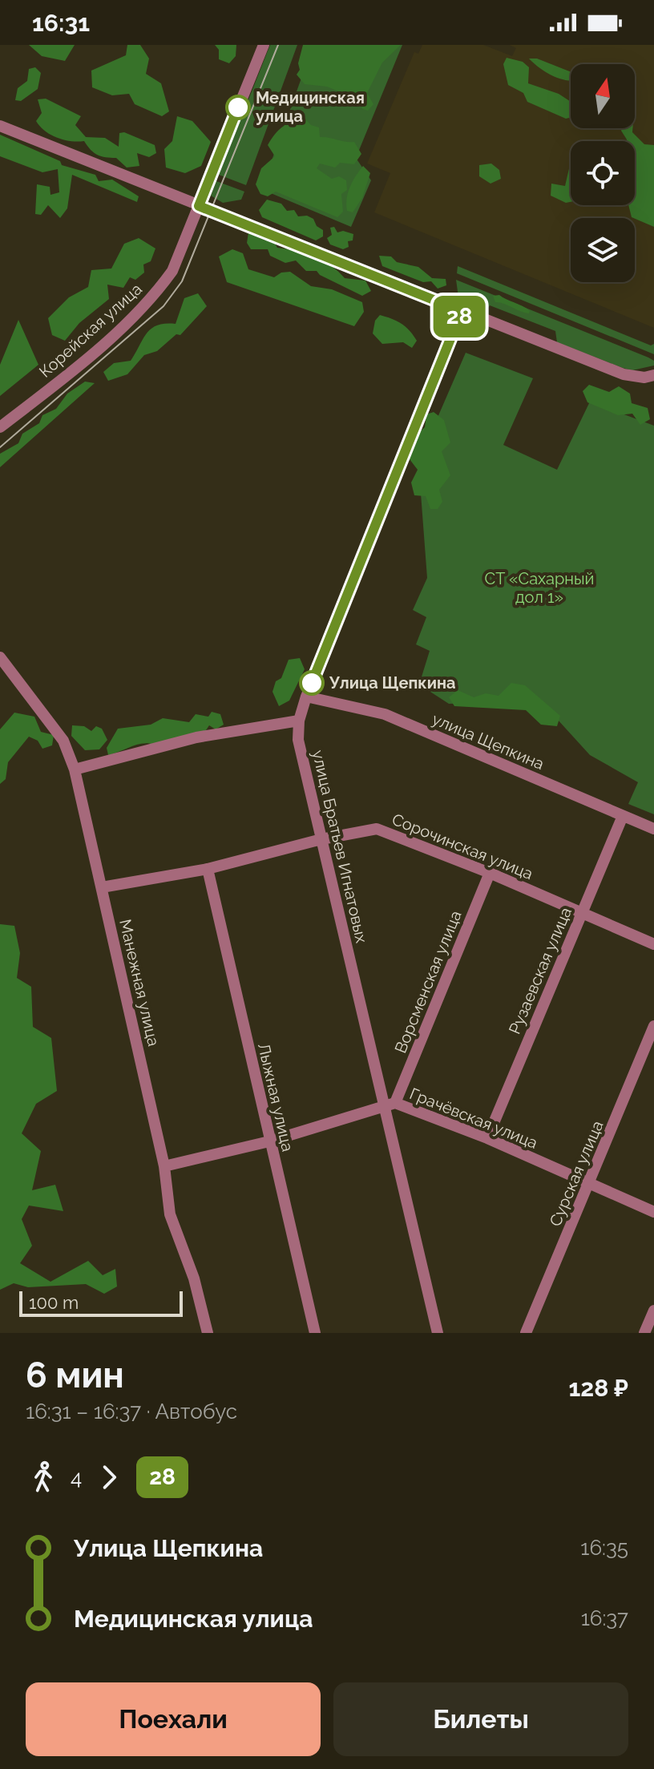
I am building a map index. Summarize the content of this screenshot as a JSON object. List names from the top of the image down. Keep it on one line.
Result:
{"streets":{"street":["Корейская улица","улица Щепкина","улица Братьев Игнатовых","Сорочинская улица","Рузаевская улица","Ворсменская улица","Манежная улица","Лыжная улица","Грачёвская улица","Сурская улица"]},"crossings":[["улица Щепкина","улица Братьев Игнатовых"],["улица Щепкина","Рузаевская улица"],["улица Братьев Игнатовых","Сорочинская улица"],["улица Братьев Игнатовых","Ворсменская улица"],["улица Братьев Игнатовых","Грачёвская улица"],["Сорочинская улица","Рузаевская улица"],["Сорочинская улица","Ворсменская улица"],["Сорочинская улица","Манежная улица"],["Сорочинская улица","Лыжная улица"],["Рузаевская улица","Грачёвская улица"],["Ворсменская улица","Грачёвская улица"],["Манежная улица","Грачёвская улица"],["Лыжная улица","Грачёвская улица"],["Грачёвская улица","Сурская улица"]],"parks":["СТ «Сахарный дол 1»"],"places":["Медицинская улица","Улица Щепкина"],"lines":["bus line 28"],"scale_bar":"100 m","north":"top","page":{"status":"16:31","on_map":"28","scale":"100 m","heading":["6 мин","16:31 – 16:37 · Автобус","128 ₽"],"legs":["4","28"],"list":[{"name":"Улица Щепкина","value":"16:35"},{"name":"Медицинская улица","value":"16:37"}],"buttons":["Поехали","Билеты"]}}
